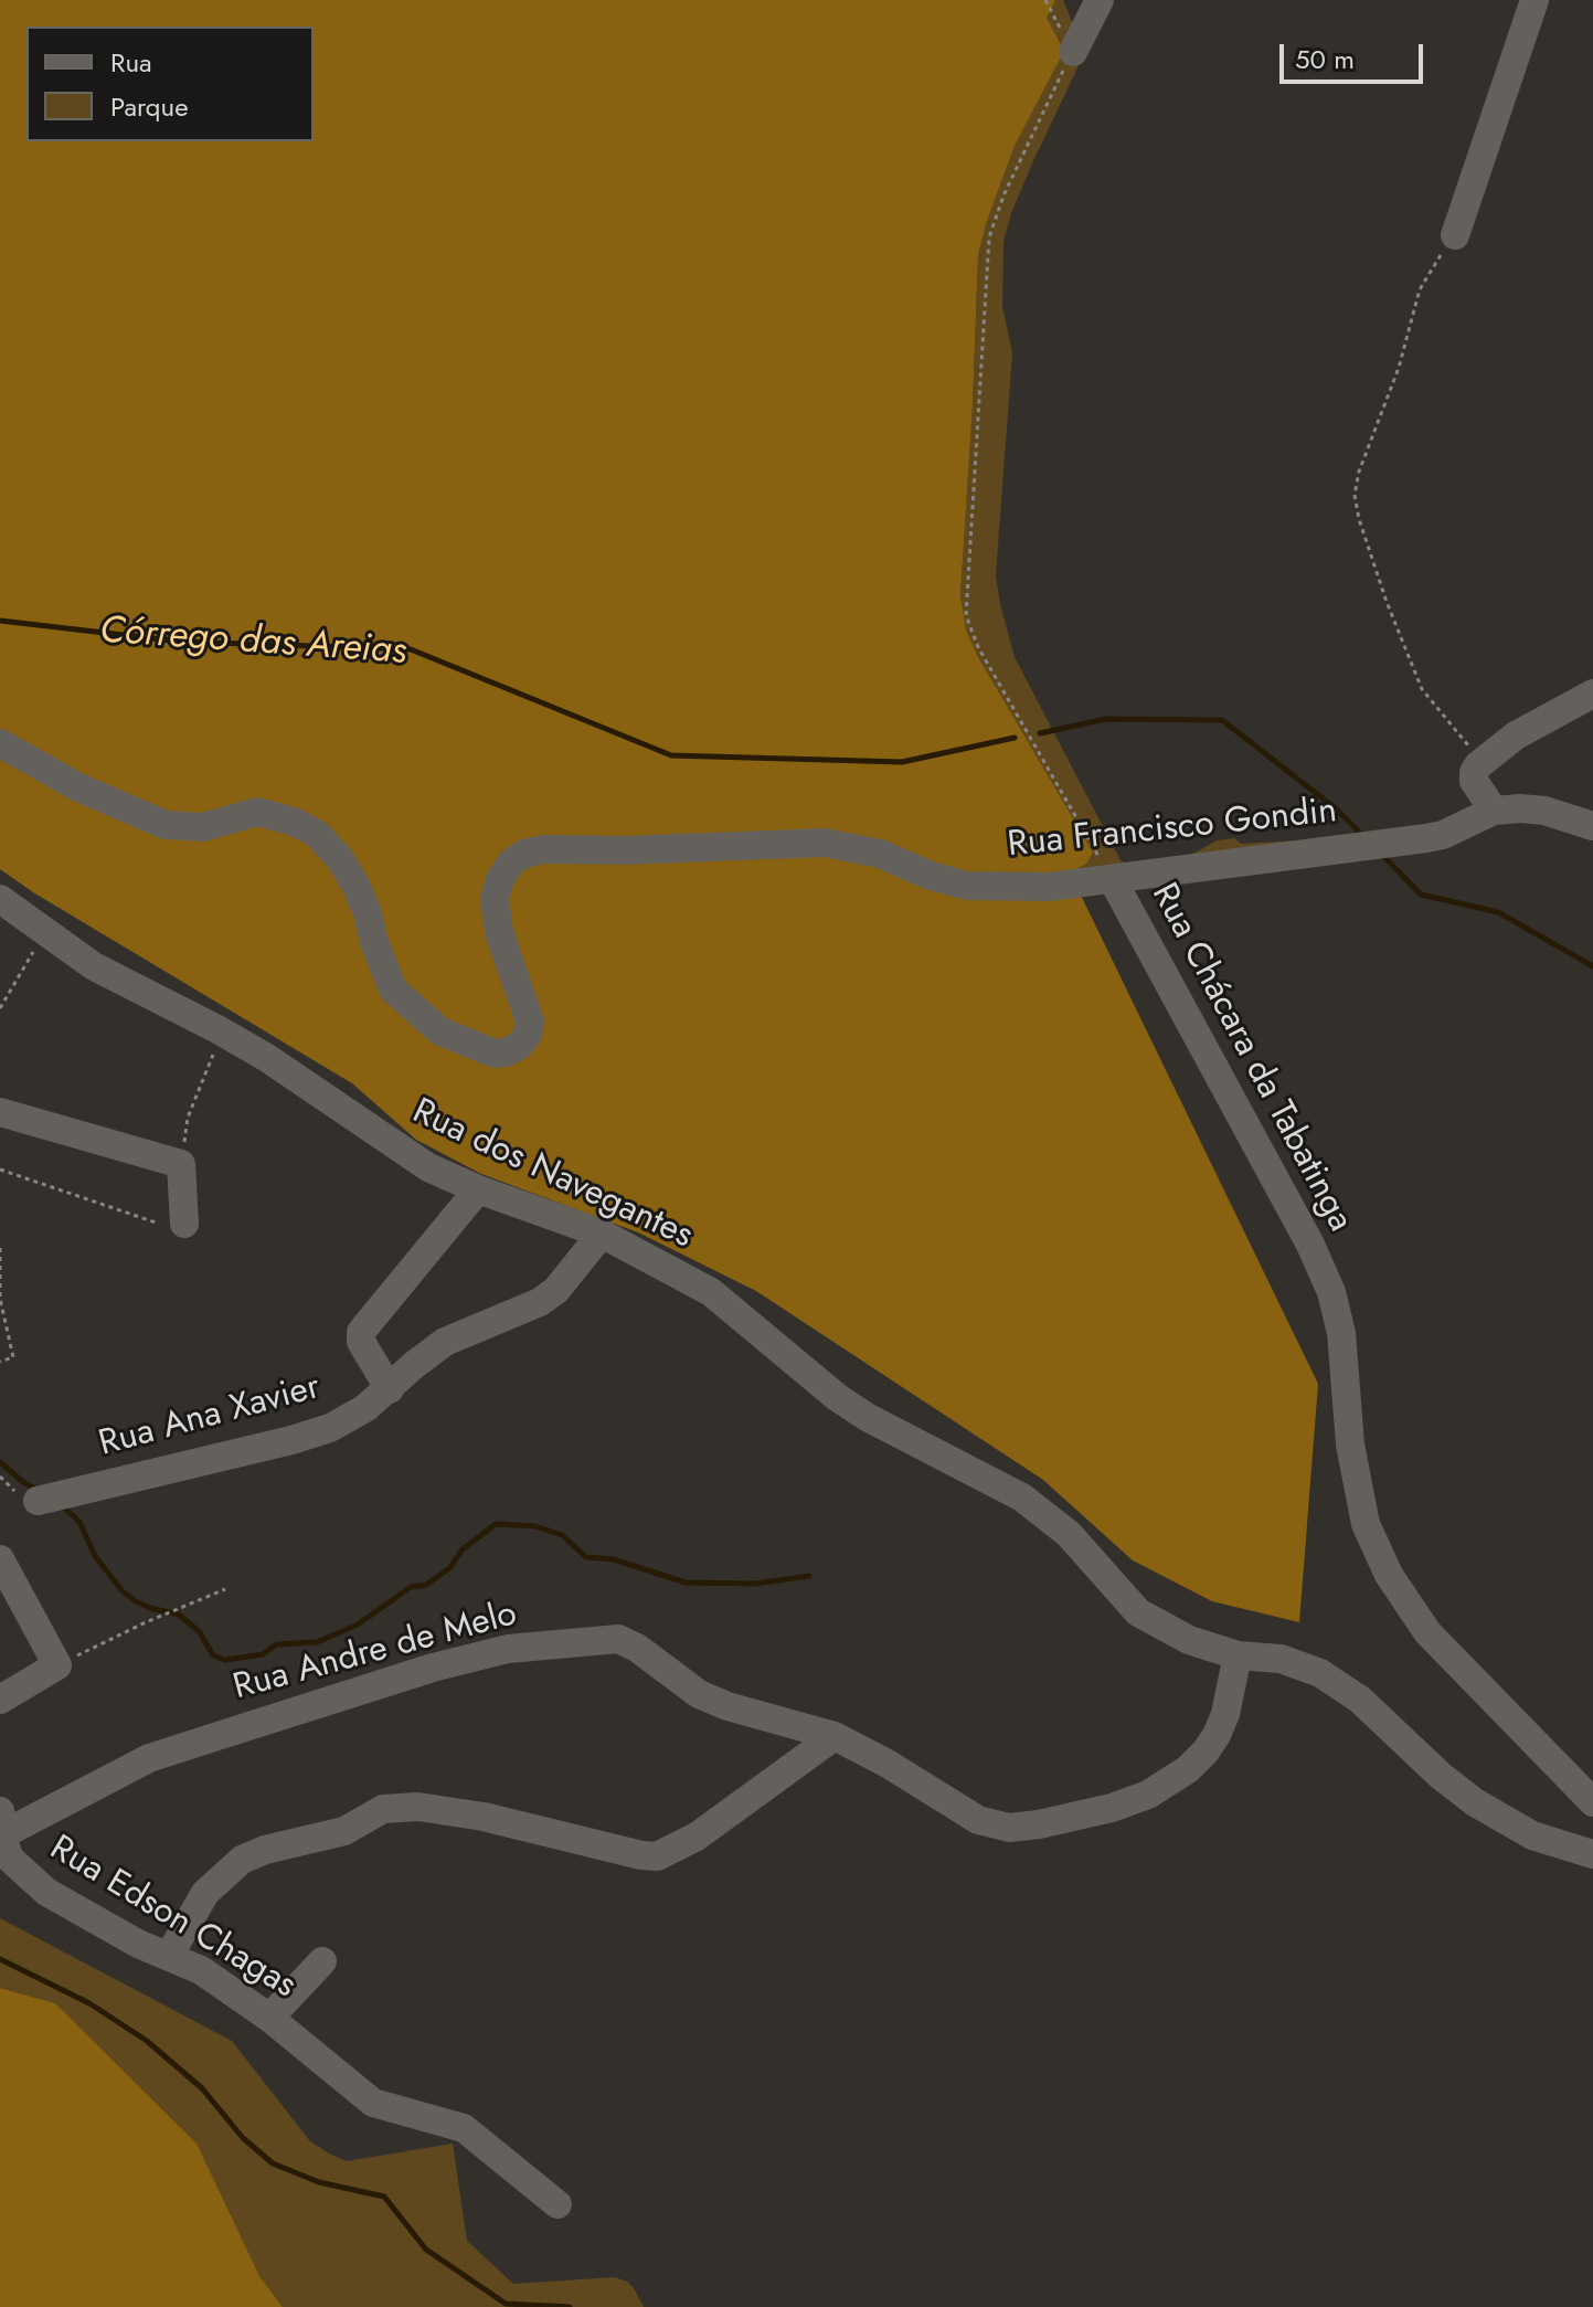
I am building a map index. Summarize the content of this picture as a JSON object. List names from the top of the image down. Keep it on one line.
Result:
{"streets":{"street":["Rua Francisco Gondin","Rua Chácara da Tabatinga","Rua dos Navegantes","Rua Ana Xavier","Rua Andre de Melo","Rua Edson Chagas"]},"crossings":[["Rua Francisco Gondin","Rua Chácara da Tabatinga"],["Rua dos Navegantes","Rua Ana Xavier"],["Rua dos Navegantes","Rua Andre de Melo"],["Rua Andre de Melo","Rua Edson Chagas"]],"water":["Córrego das Areias"],"legend":["Rua","Parque"],"scale_bar":"50 m"}
